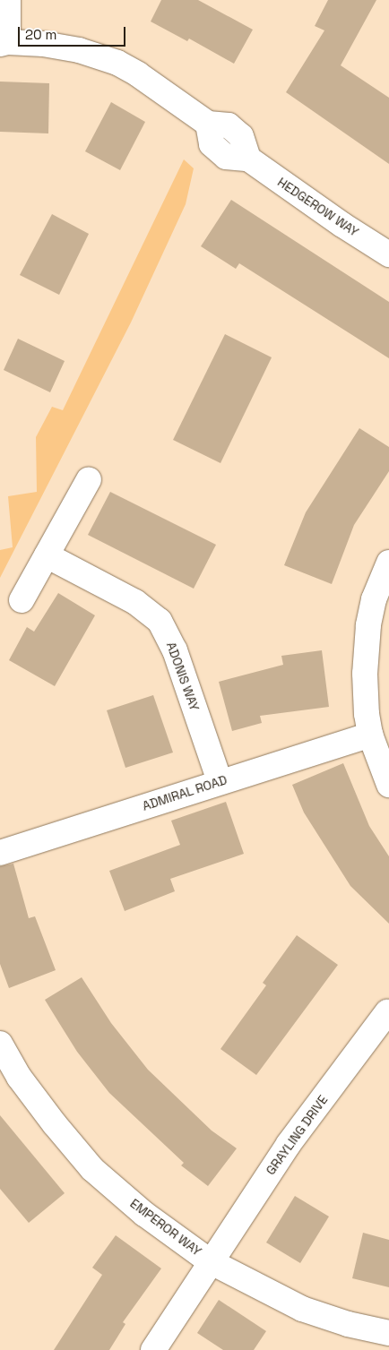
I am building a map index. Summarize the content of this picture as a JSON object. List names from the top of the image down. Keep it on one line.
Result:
{"streets":{"street":["HEDGEROW WAY","ADONIS WAY","ADMIRAL ROAD","GRAYLING DRIVE","EMPEROR WAY"]},"crossings":[["ADONIS WAY","ADMIRAL ROAD"],["GRAYLING DRIVE","EMPEROR WAY"]],"scale_bar":"20 m"}
